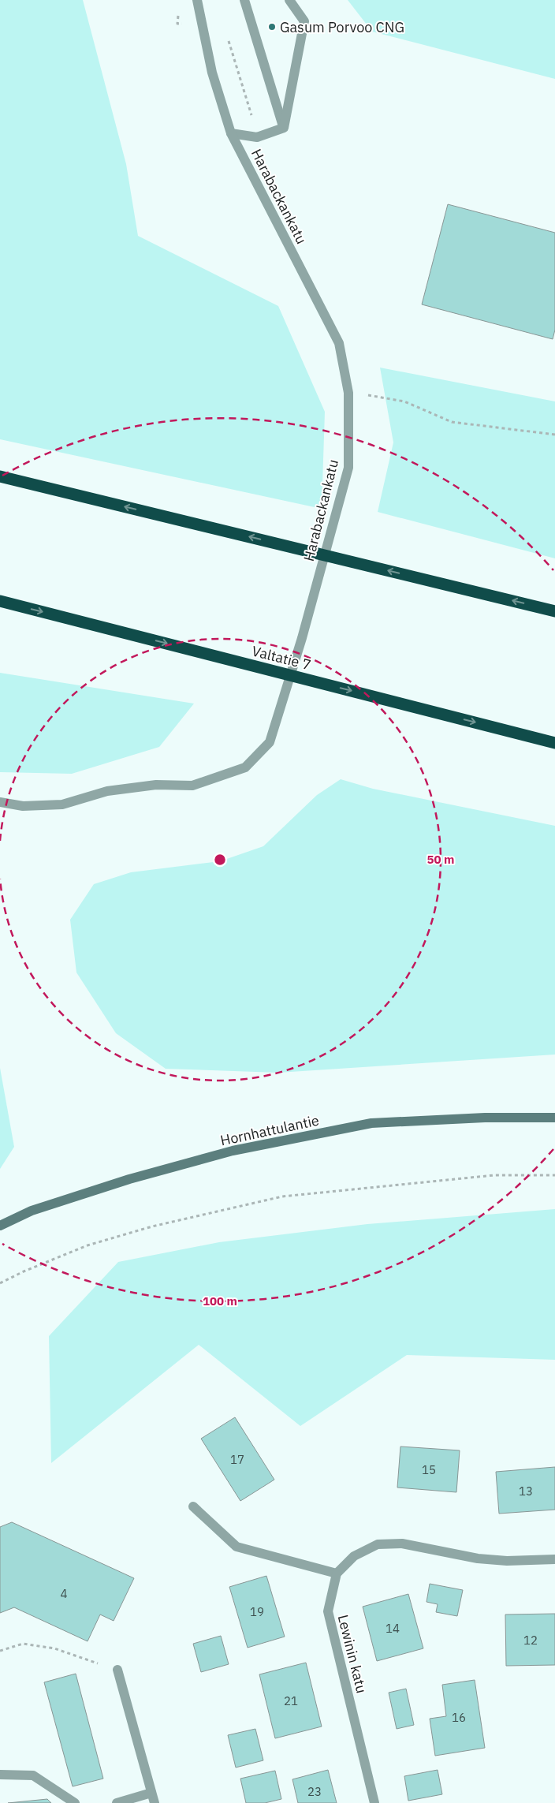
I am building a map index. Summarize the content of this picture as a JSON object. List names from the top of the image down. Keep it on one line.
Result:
{"streets":{"highway":["Valtatie 7"],"street":["Harabackankatu","Hornhattulantie","Lewinin katu"]},"one_way":["Valtatie 7"],"places":["Gasum Porvoo CNG"],"house_numbers":["17","15","13","4","19","14","12","21","16","23"],"rings":["50 m","100 m"]}
